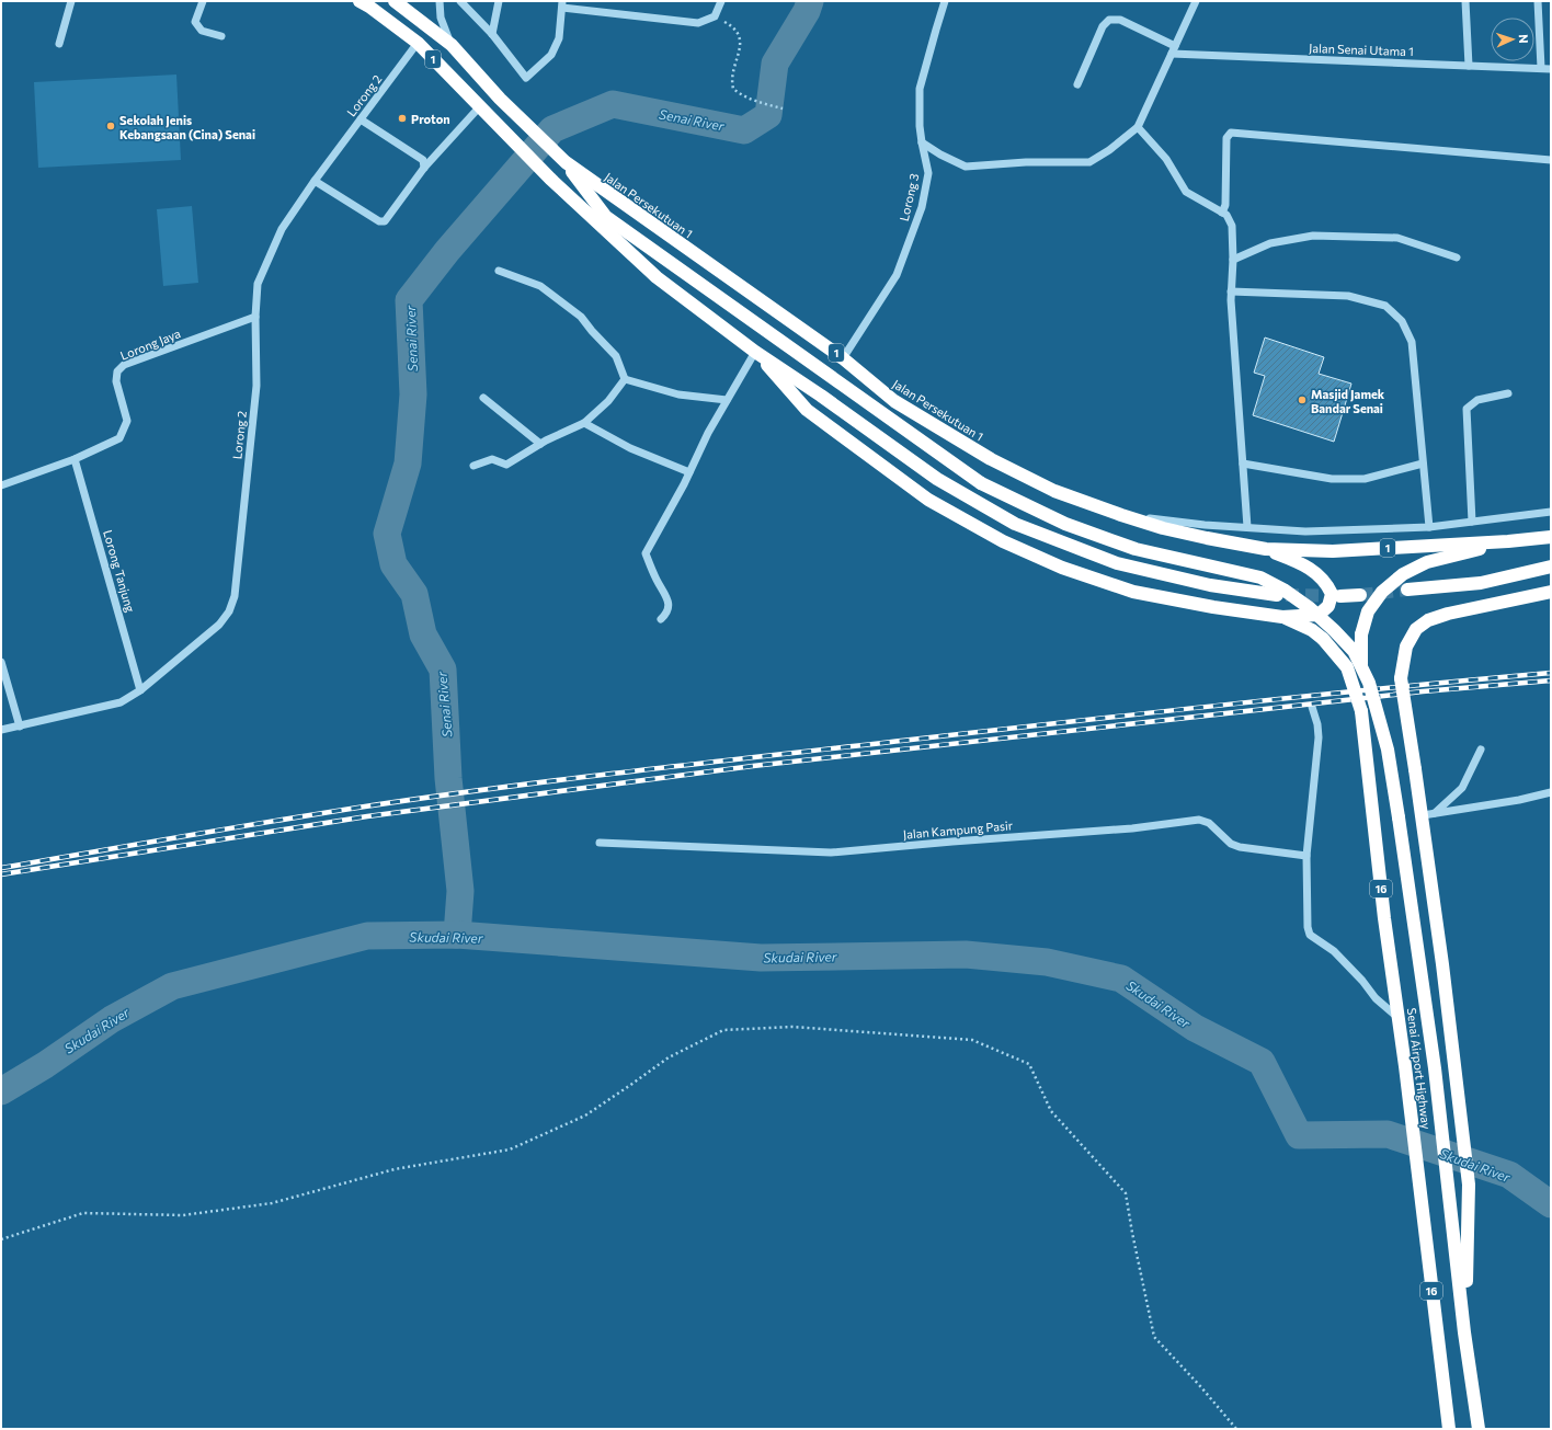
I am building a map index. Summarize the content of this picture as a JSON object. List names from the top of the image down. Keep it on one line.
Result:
{"streets":{"highway":["1","Jalan Persekutuan 1","16","Senai Airport Highway"],"street":["Jalan Senai Utama 1","Lorong 2","Lorong 3","Lorong Jaya","Lorong Tanjung","Jalan Kampung Pasir"]},"crossings":[["1","Lorong 2"],["1","Jalan Persekutuan 1"],["Lorong 2","Lorong Jaya"],["Lorong 2","Lorong Tanjung"],["Lorong 3","Jalan Persekutuan 1"],["Lorong Jaya","Lorong Tanjung"]],"water":["Senai River","Skudai River"],"places":["Proton","Sekolah Jenis Kebangsaan (Cina) Senai","Masjid Jamek Bandar Senai"],"north":"right"}
